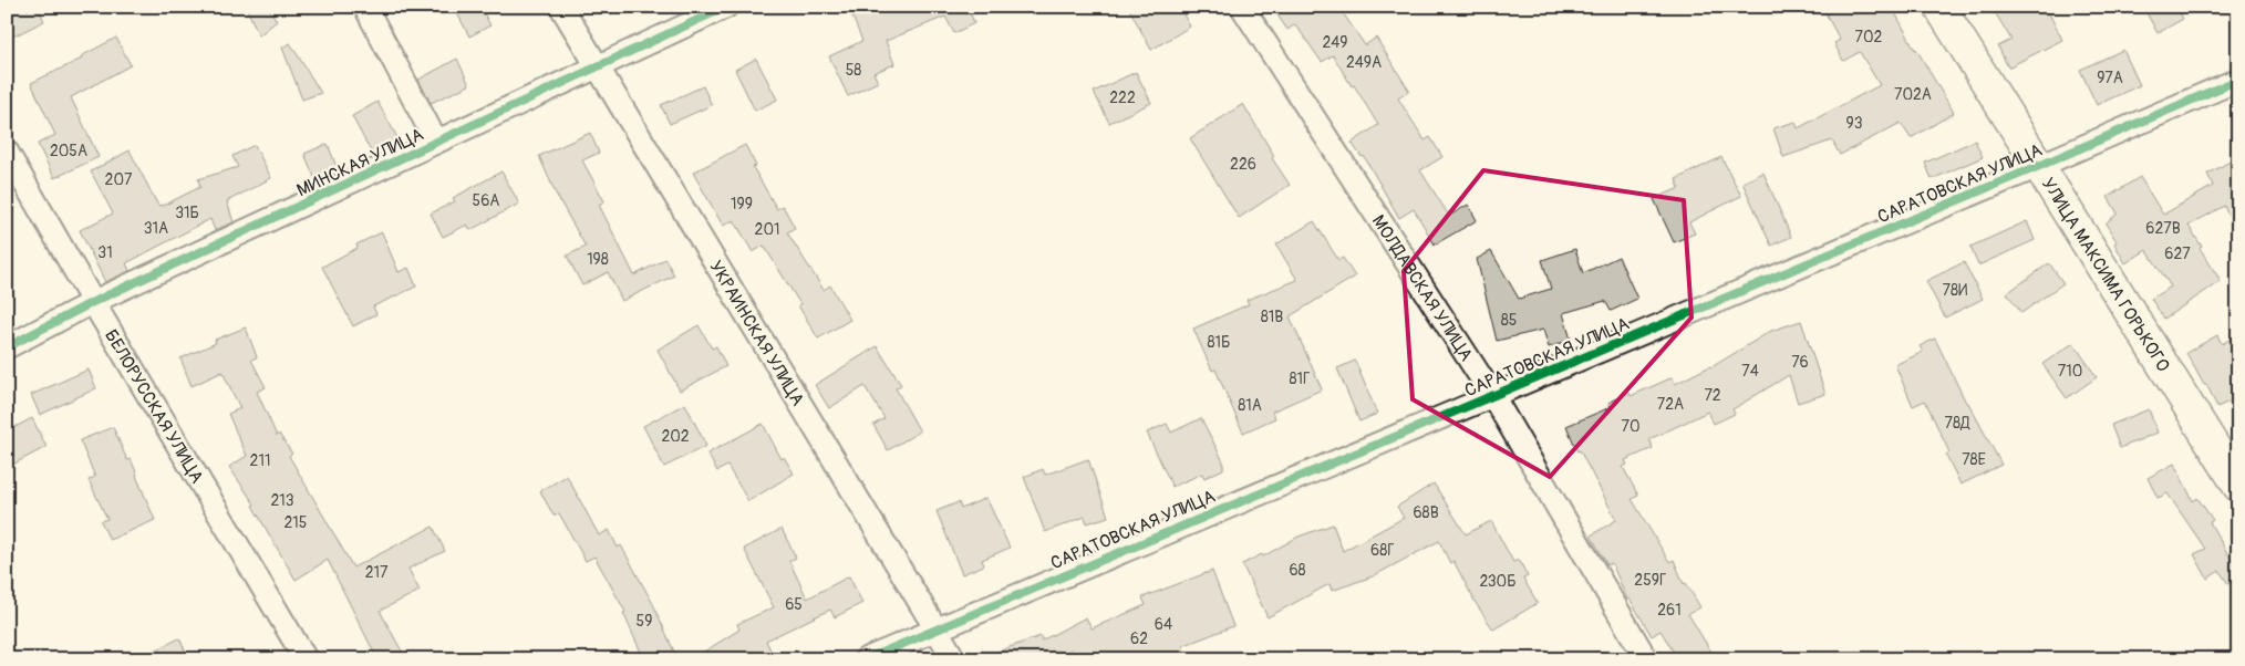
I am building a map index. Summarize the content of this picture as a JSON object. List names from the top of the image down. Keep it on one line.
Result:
{"streets":{"main road":["УЛИЦА МАКСИМА ГОРЬКОГО"],"street":["МИНСКАЯ УЛИЦА","САРАТОВСКАЯ УЛИЦА","МОЛДАВСКАЯ УЛИЦА","УКРАИНСКАЯ УЛИЦА","БЕЛОРУССКАЯ УЛИЦА"]},"crossings":[["МИНСКАЯ УЛИЦА","УКРАИНСКАЯ УЛИЦА"],["МИНСКАЯ УЛИЦА","БЕЛОРУССКАЯ УЛИЦА"],["САРАТОВСКАЯ УЛИЦА","УЛИЦА МАКСИМА ГОРЬКОГО"],["САРАТОВСКАЯ УЛИЦА","МОЛДАВСКАЯ УЛИЦА"],["САРАТОВСКАЯ УЛИЦА","УКРАИНСКАЯ УЛИЦА"]],"house_numbers":["702","249","249А","58","97А","702А","222","93","205А","226","207","56А","199","31Б","31А","627В","201","31","627","198","78И","81В","85","81Б","76","74","710","81Г","72","72А","81А","78Д","70","202","78Е","211","213","68В","215","68Г","68","217","259Г","230Б","65","261","59","64","62"]}
